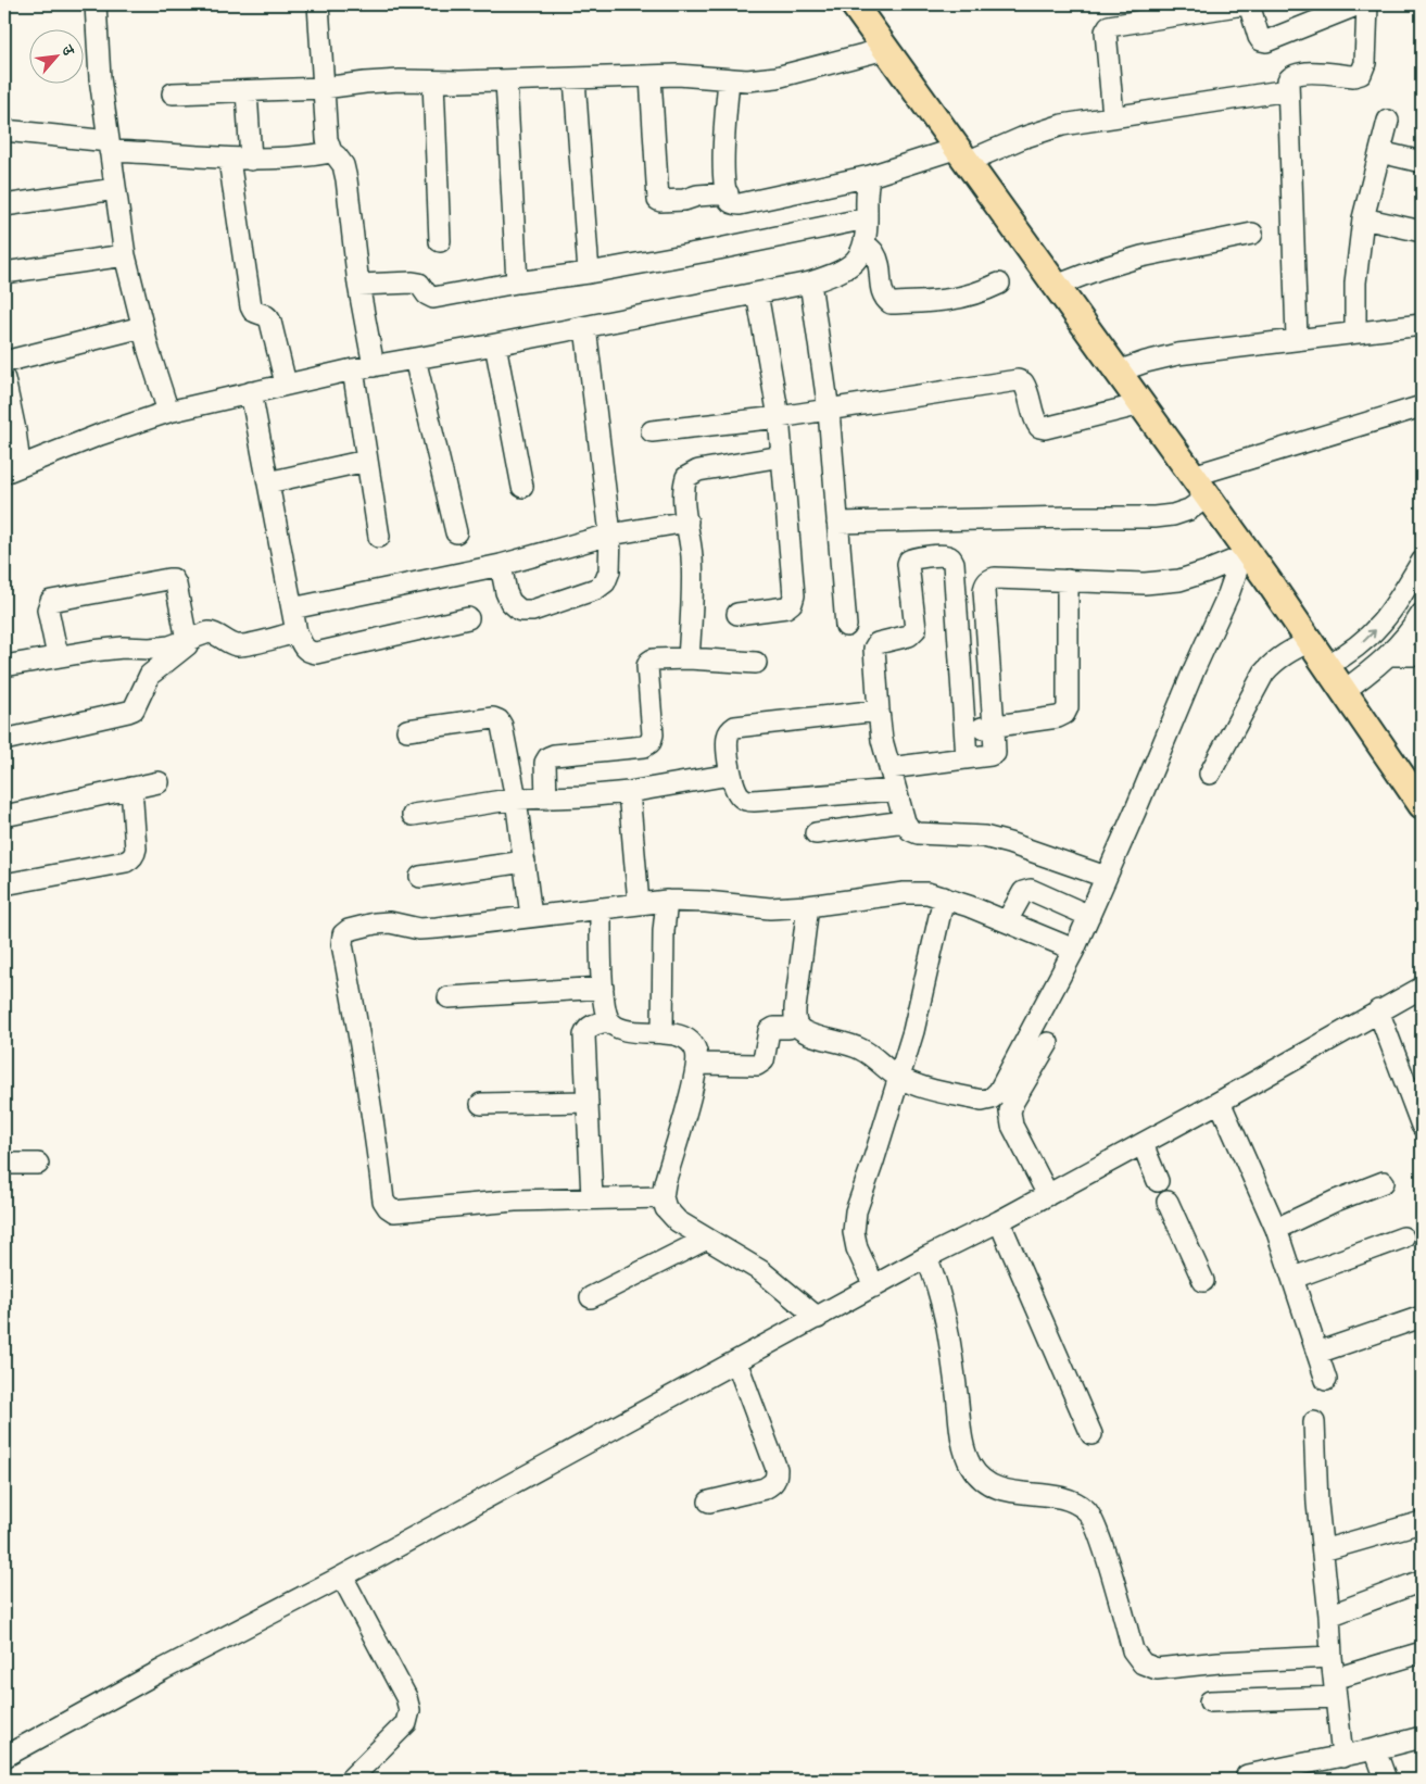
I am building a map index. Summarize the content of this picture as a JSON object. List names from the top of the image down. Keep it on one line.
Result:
{"north":"top right"}
